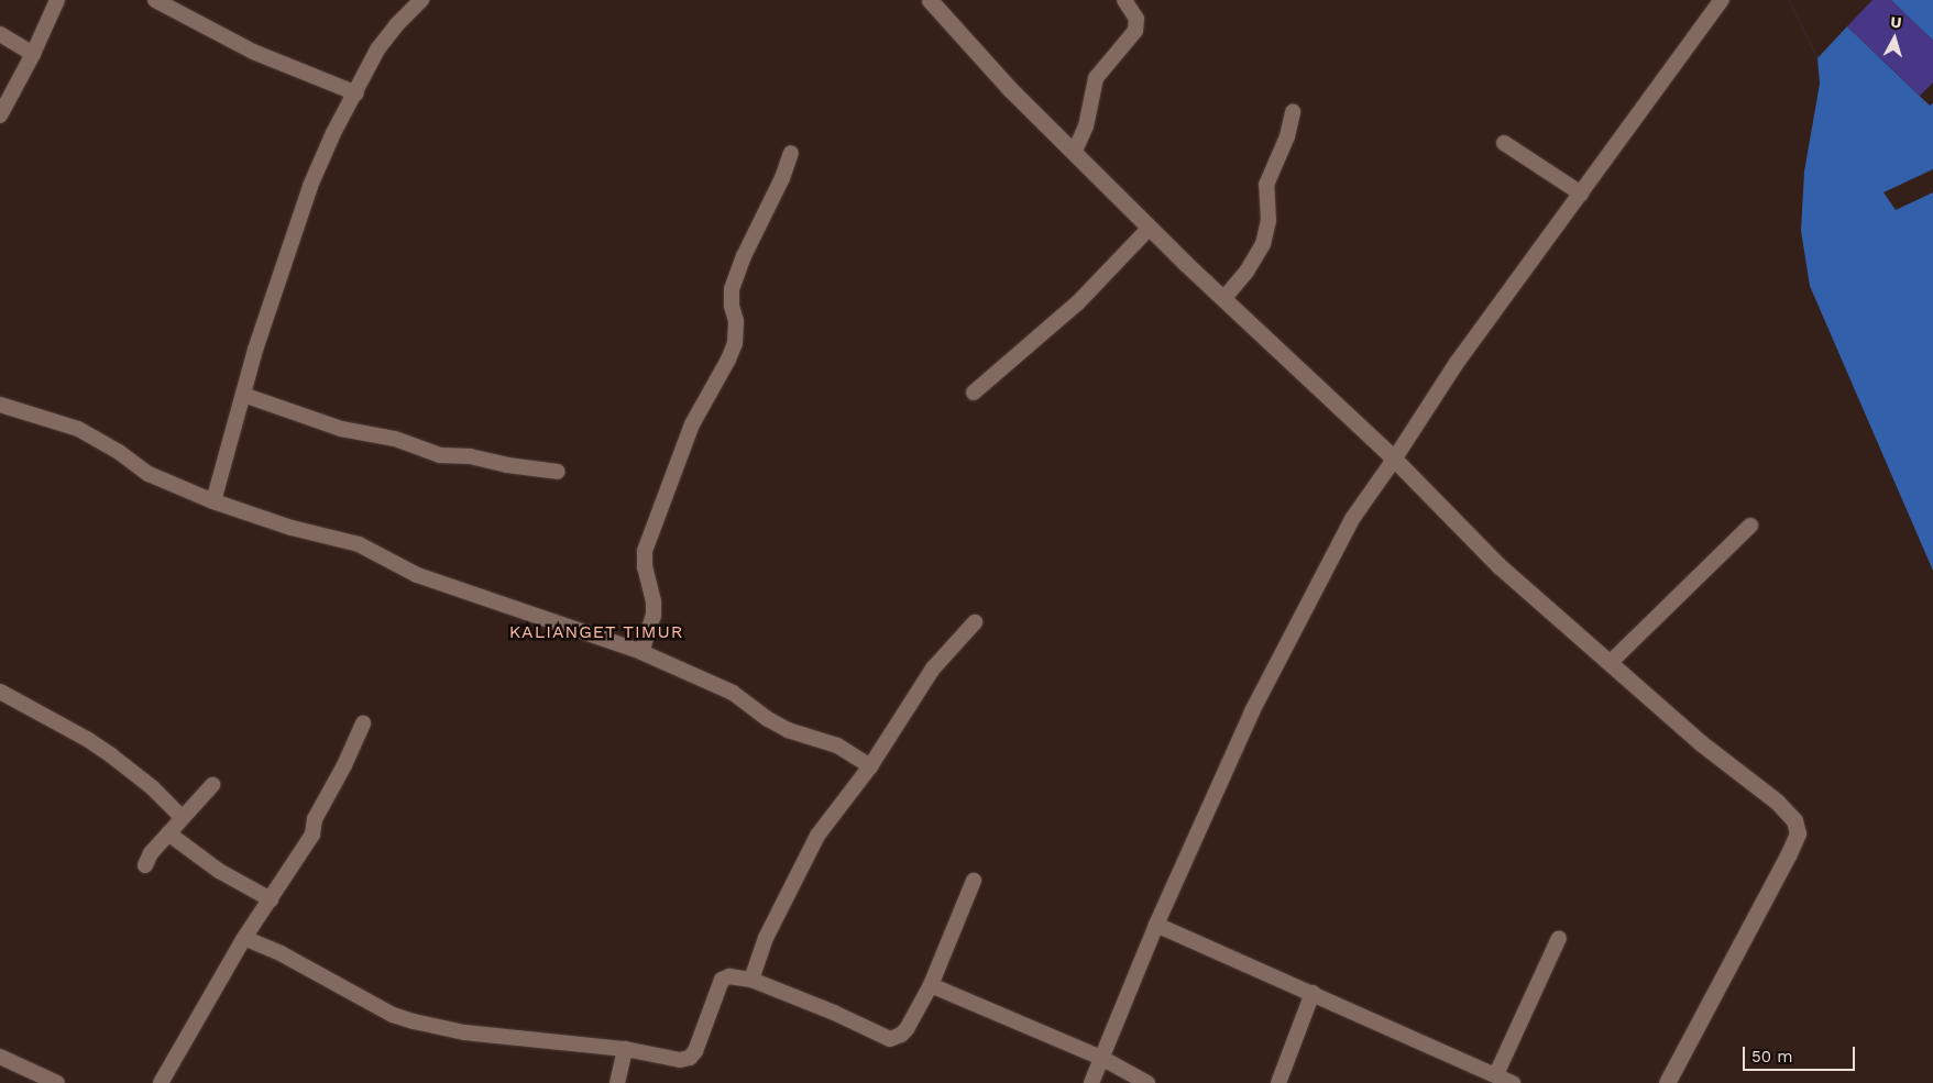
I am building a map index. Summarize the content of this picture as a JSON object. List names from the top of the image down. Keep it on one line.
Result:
{"districts":["KALIANGET TIMUR"],"scale_bar":"50 m","north":"top"}
